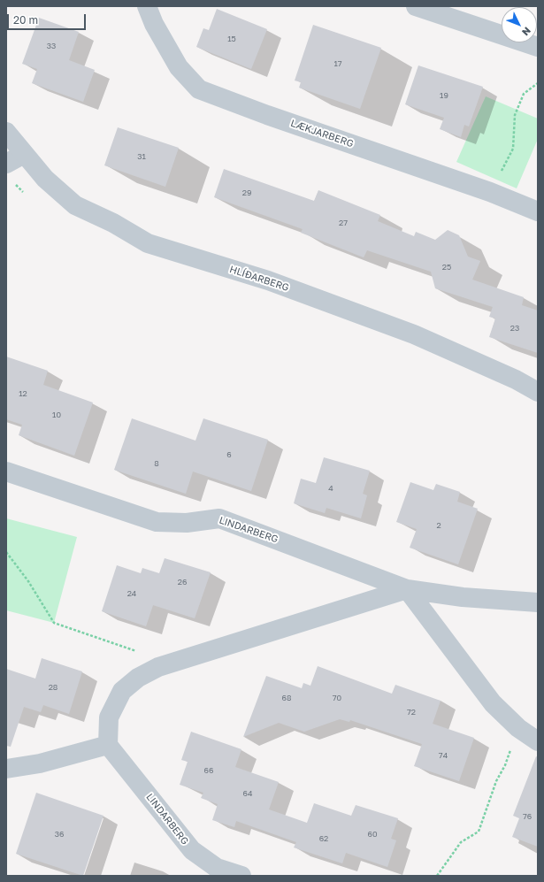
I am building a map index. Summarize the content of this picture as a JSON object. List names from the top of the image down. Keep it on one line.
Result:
{"streets":{"street":["LÆKJARBERG","HLÍÐARBERG","LINDARBERG"]},"house_numbers":["15","33","17","19","31","29","27","25","23","12","10","6","8","4","2","26","24","28","68","70","72","74","66","64","76","36","60","62"],"scale_bar":"20 m","north":"bottom right"}
